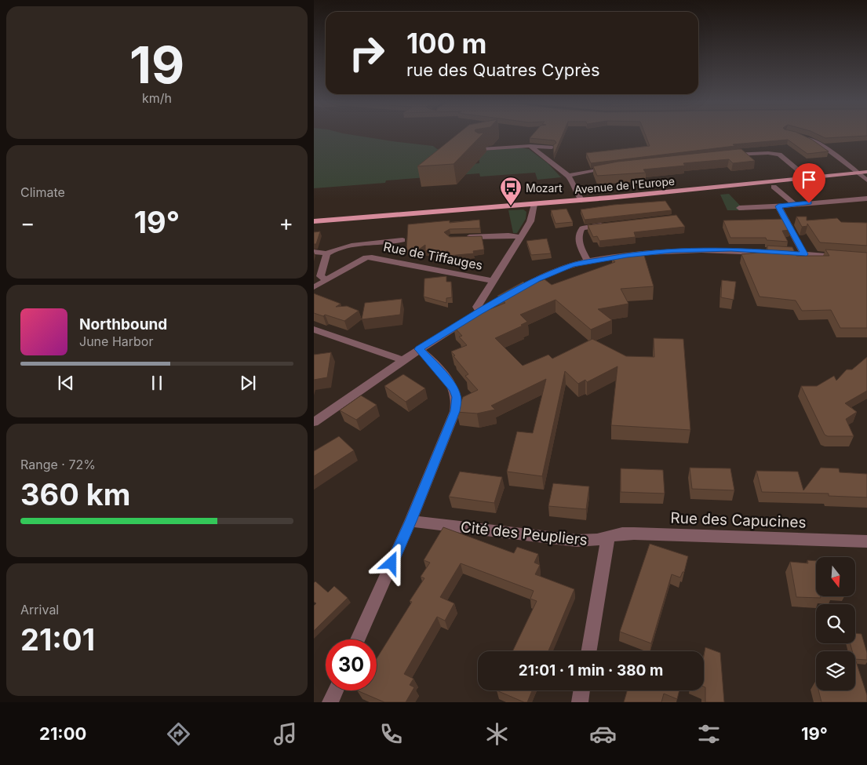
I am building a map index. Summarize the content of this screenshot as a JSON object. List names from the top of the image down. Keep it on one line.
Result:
{"streets":{"main road":["Avenue de l'Europe"],"street":["Rue de Tiffauges","Rue des Capucines","Cité des Peupliers"]},"crossings":[["Avenue de l'Europe","Rue de Tiffauges"],["Rue des Capucines","Cité des Peupliers"]],"places":{"bus stop":["Mozart"]},"north":"bottom","page":{"tile":[["19","km/h"],"Climate",["Range · 72%","360 km"],["Arrival","21:01"]],"turn":["100 m","rue des Quatres Cyprès"],"heat":["−","19°","+"],"song":["Northbound","June Harbor"],"limit":"30","trip":"21:01 · 1 min · 380 m","tabs":["21:00","19°"]}}
